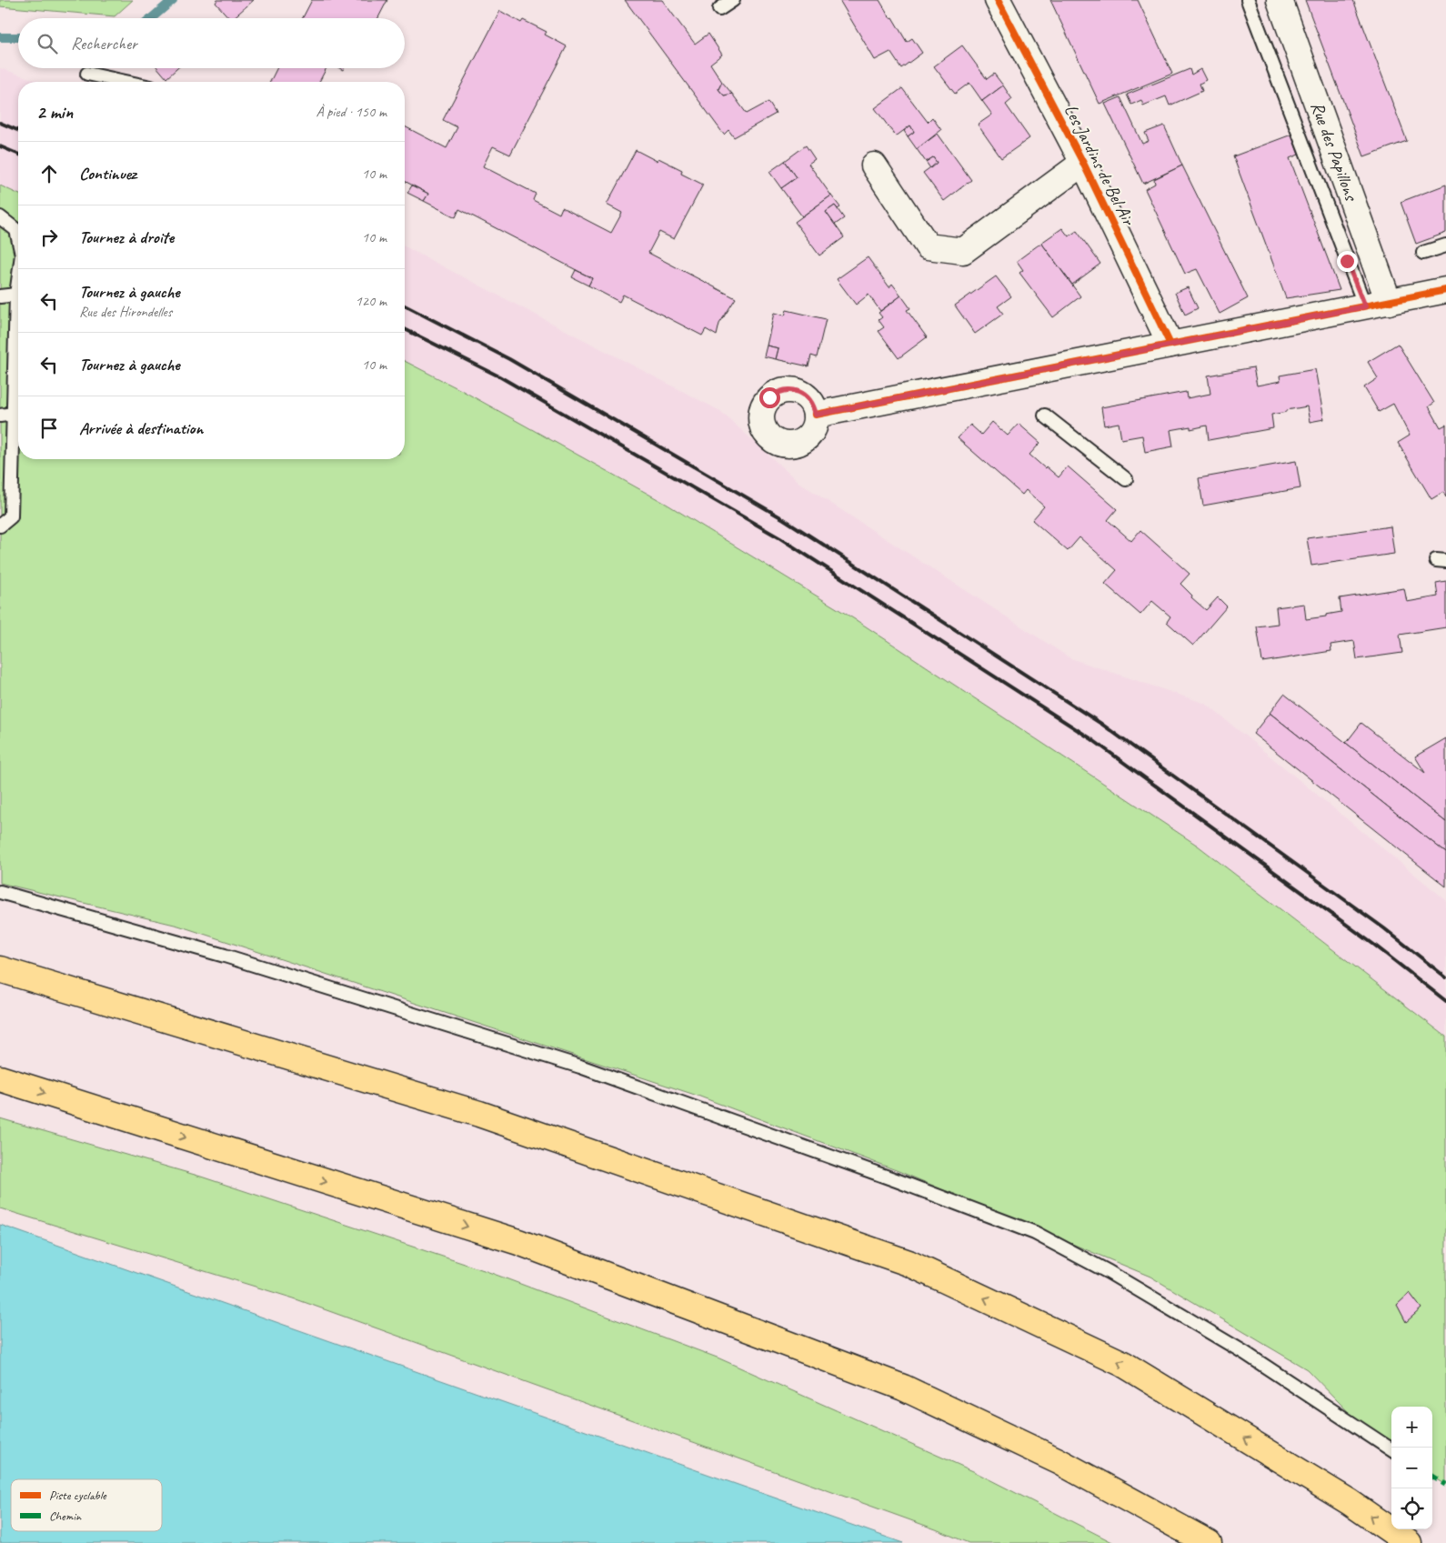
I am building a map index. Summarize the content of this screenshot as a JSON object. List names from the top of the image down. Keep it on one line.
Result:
{"streets":{"street":["Rue des Papillons","Les Jardins de Bel Air"]},"legend":["Piste cyclable","Chemin"],"page":{"search":"Rechercher","heading":["2 min","À pied · 150 m"],"list":[["Continuez","10 m"],["Tournez à droite","10 m"],["Tournez à gauche","Rue des Hirondelles","120 m"],["Tournez à gauche","10 m"],"Arrivée à destination"],"map_buttons":["+","−"]}}
